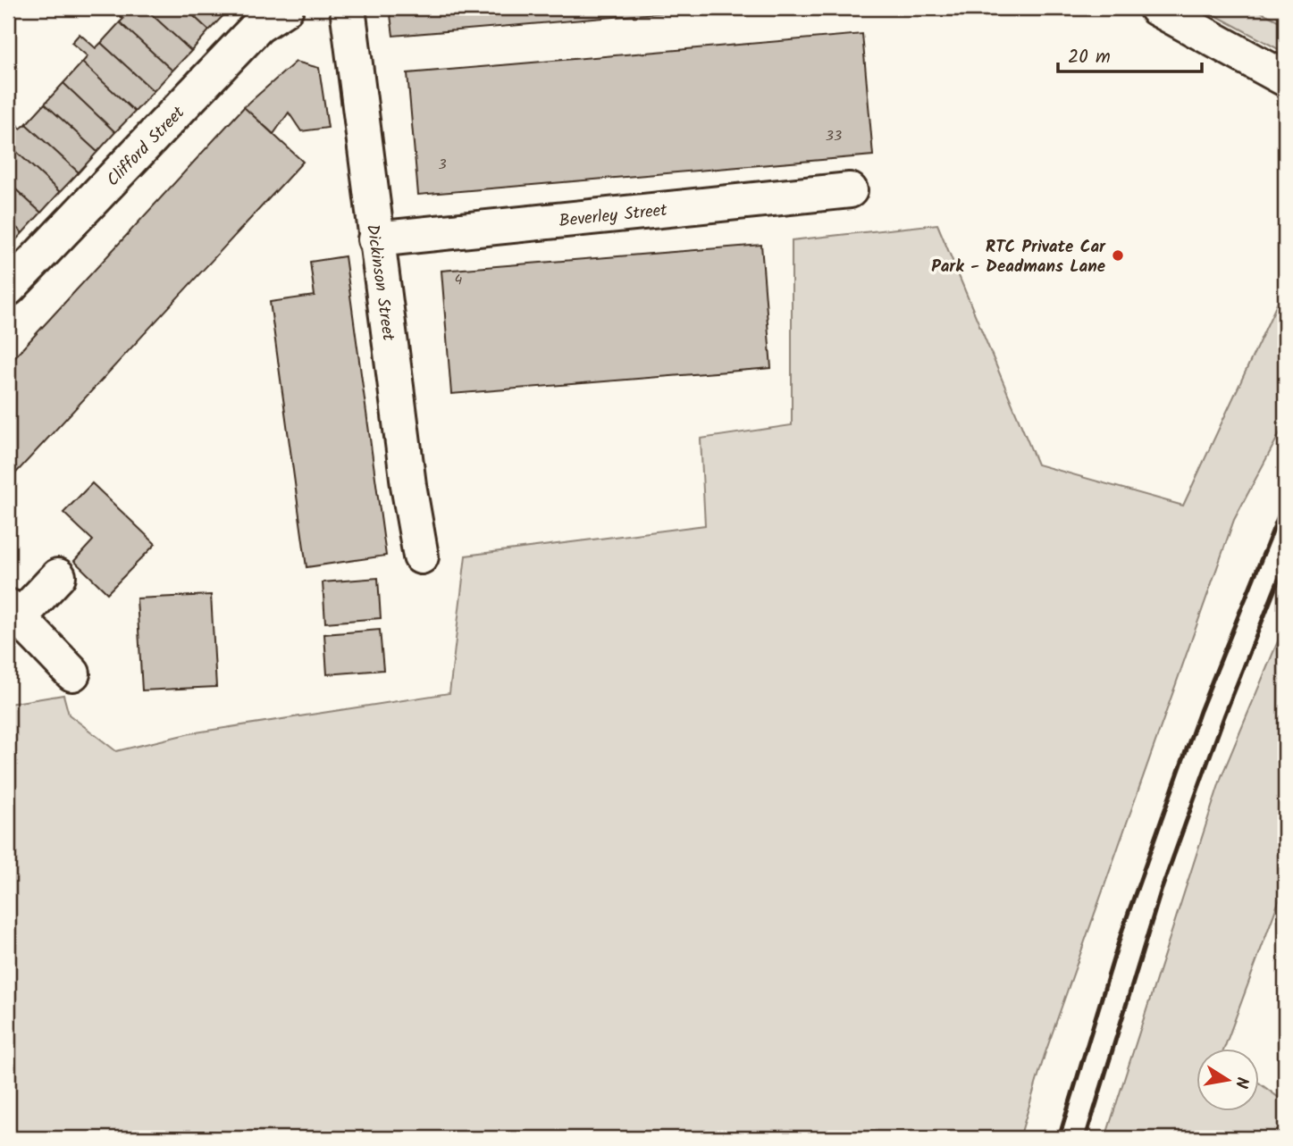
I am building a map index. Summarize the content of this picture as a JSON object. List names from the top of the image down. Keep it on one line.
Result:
{"streets":{"street":["Clifford Street","Beverley Street","Dickinson Street"]},"crossings":[["Beverley Street","Dickinson Street"]],"places":["RTC Private Car Park - Deadmans Lane"],"house_numbers":["33","3","4"],"scale_bar":"20 m","north":"right"}
